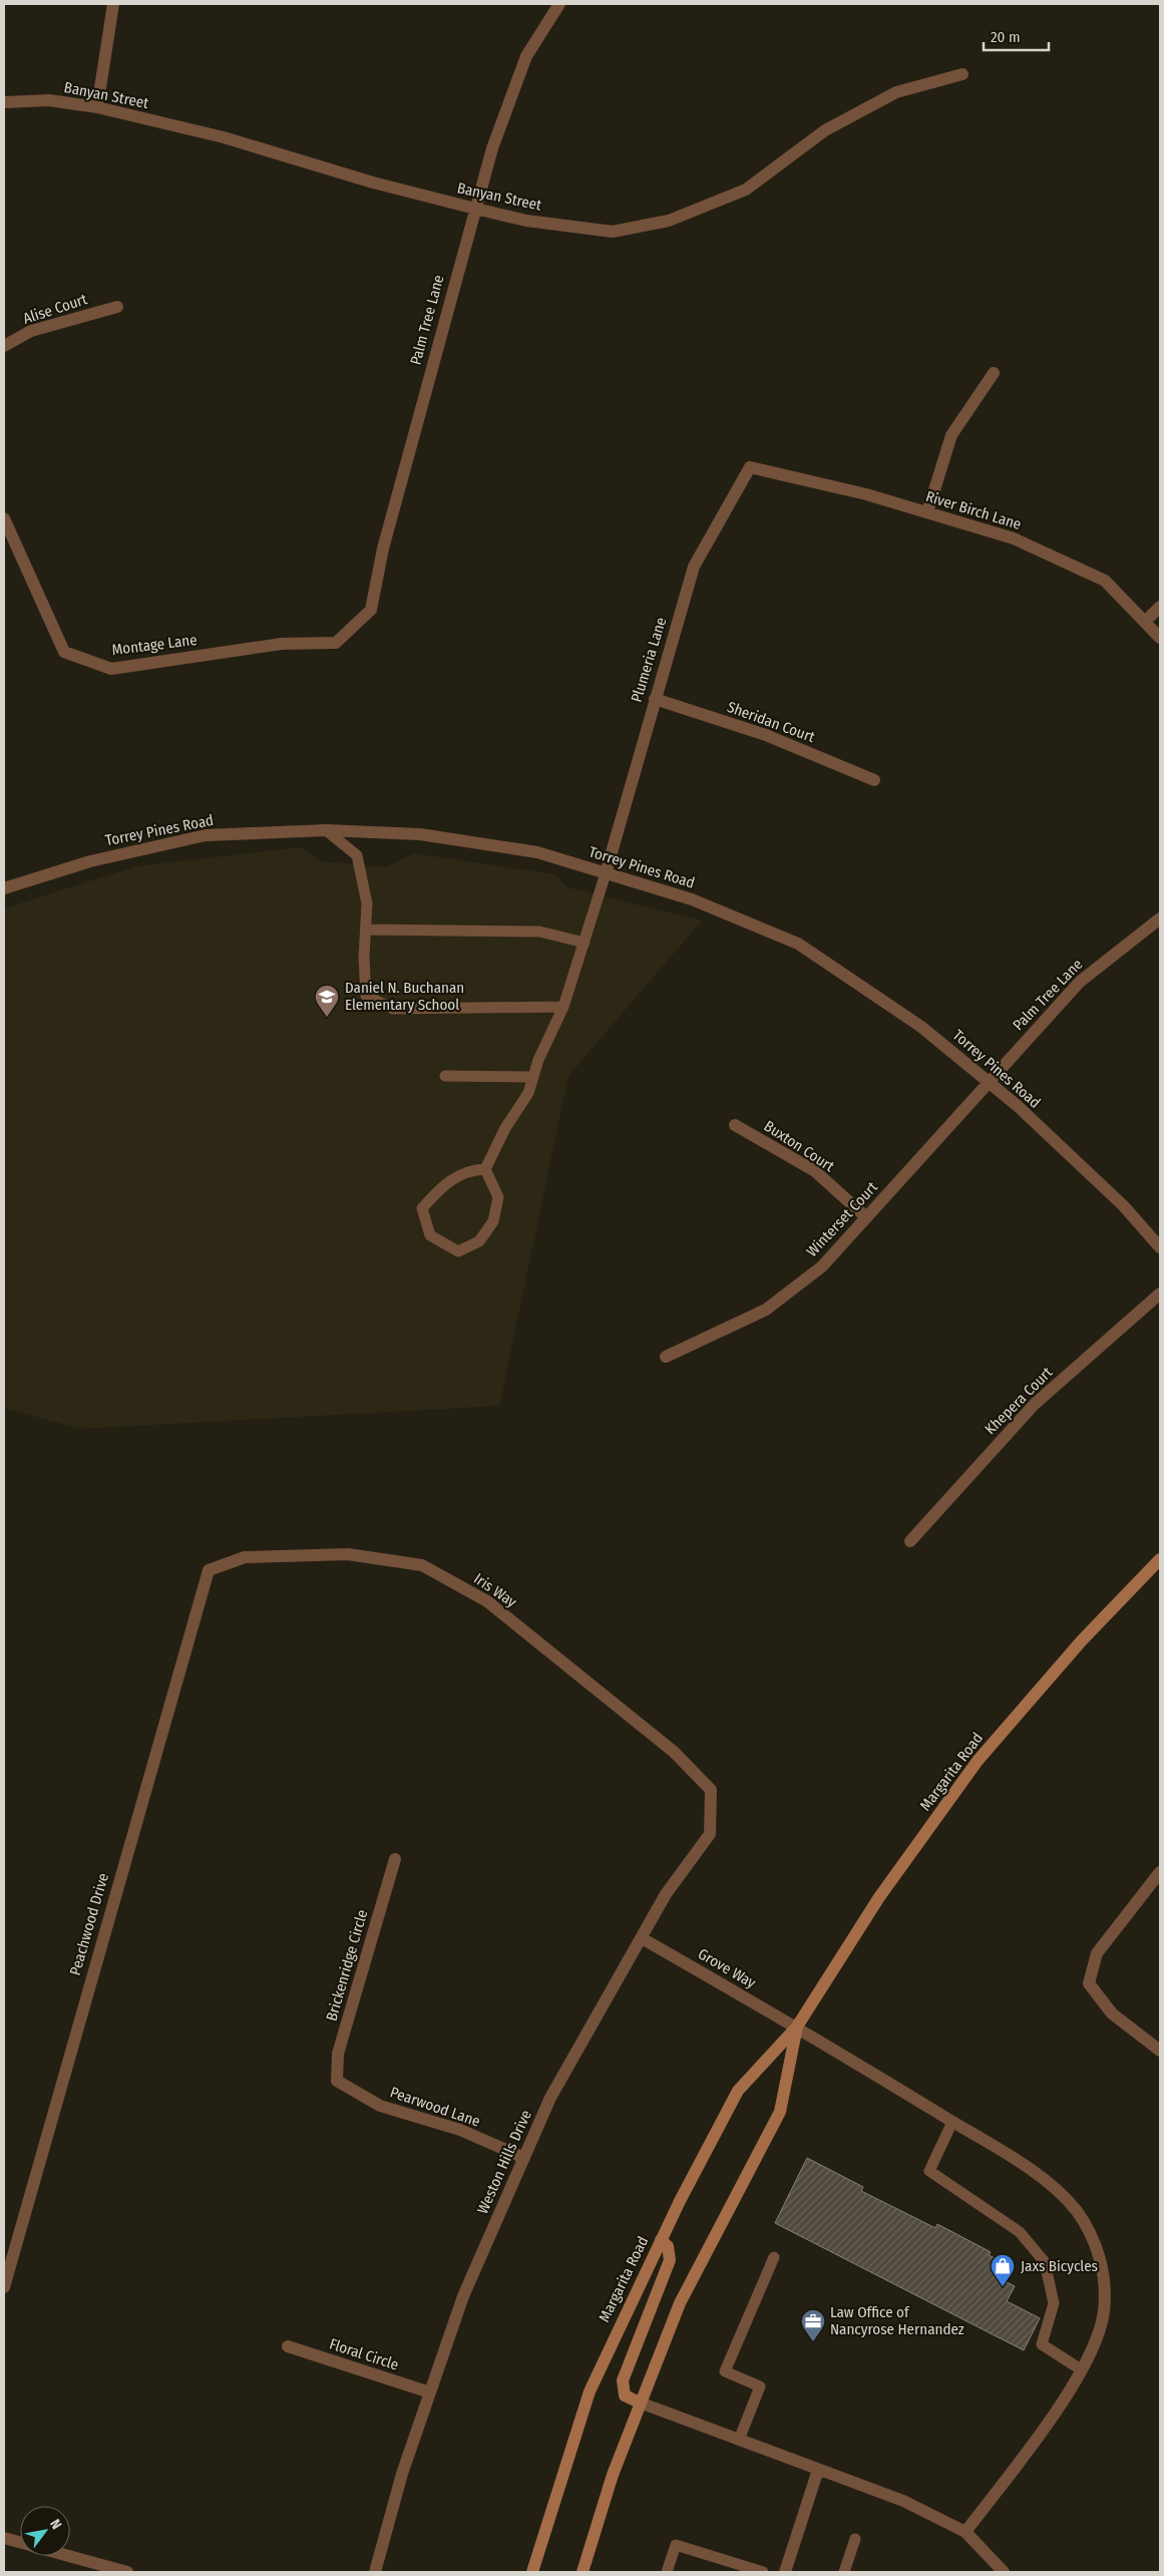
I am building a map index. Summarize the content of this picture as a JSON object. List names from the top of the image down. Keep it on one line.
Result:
{"streets":{"main road":["Margarita Road"],"street":["Banyan Street","Alise Court","Palm Tree Lane","River Birch Lane","Montage Lane","Plumeria Lane","Sheridan Court","Torrey Pines Road","Buxton Court","Winterset Court","Khepera Court","Iris Way","Peachwood Drive","Brickenridge Circle","Grove Way","Pearwood Lane","Weston Hills Drive","Floral Circle"]},"crossings":[["Banyan Street","Palm Tree Lane"],["Palm Tree Lane","Montage Lane"],["Palm Tree Lane","Torrey Pines Road"],["Palm Tree Lane","Winterset Court"],["River Birch Lane","Plumeria Lane"],["Plumeria Lane","Sheridan Court"],["Plumeria Lane","Torrey Pines Road"],["Torrey Pines Road","Winterset Court"],["Buxton Court","Winterset Court"],["Iris Way","Peachwood Drive"],["Iris Way","Weston Hills Drive"],["Margarita Road","Grove Way"],["Brickenridge Circle","Pearwood Lane"],["Grove Way","Weston Hills Drive"],["Pearwood Lane","Weston Hills Drive"],["Weston Hills Drive","Floral Circle"]],"places":{"school or university":["Daniel N. Buchanan Elementary School"],"shop":["Jaxs Bicycles"],"office":["Law Office of Nancyrose Hernandez"]},"scale_bar":"20 m","north":"top right"}
